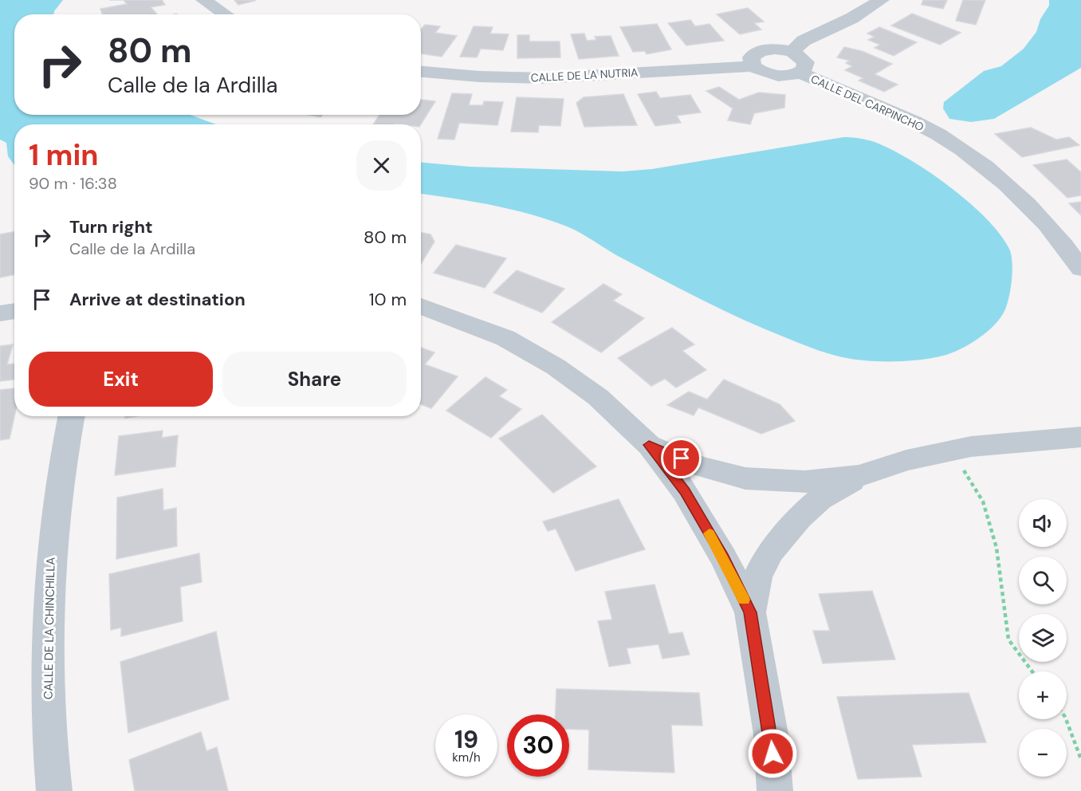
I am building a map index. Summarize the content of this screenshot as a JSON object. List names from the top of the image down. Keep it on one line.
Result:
{"streets":{"street":["CALLE DE LA NUTRIA","CALLE DEL CARPINCHO","CALLE DE LA CHINCHILLA"]},"page":{"turn":["80 m","Calle de la Ardilla"],"heading":["1 min","90 m · 16:38"],"list":[{"name":"Turn right","note":"Calle de la Ardilla","value":"80 m"},{"name":"Arrive at destination","value":"10 m"}],"buttons":["Exit","Share"],"map_buttons":["+","−"],"speed":"19 km/h","limit":"30"}}
